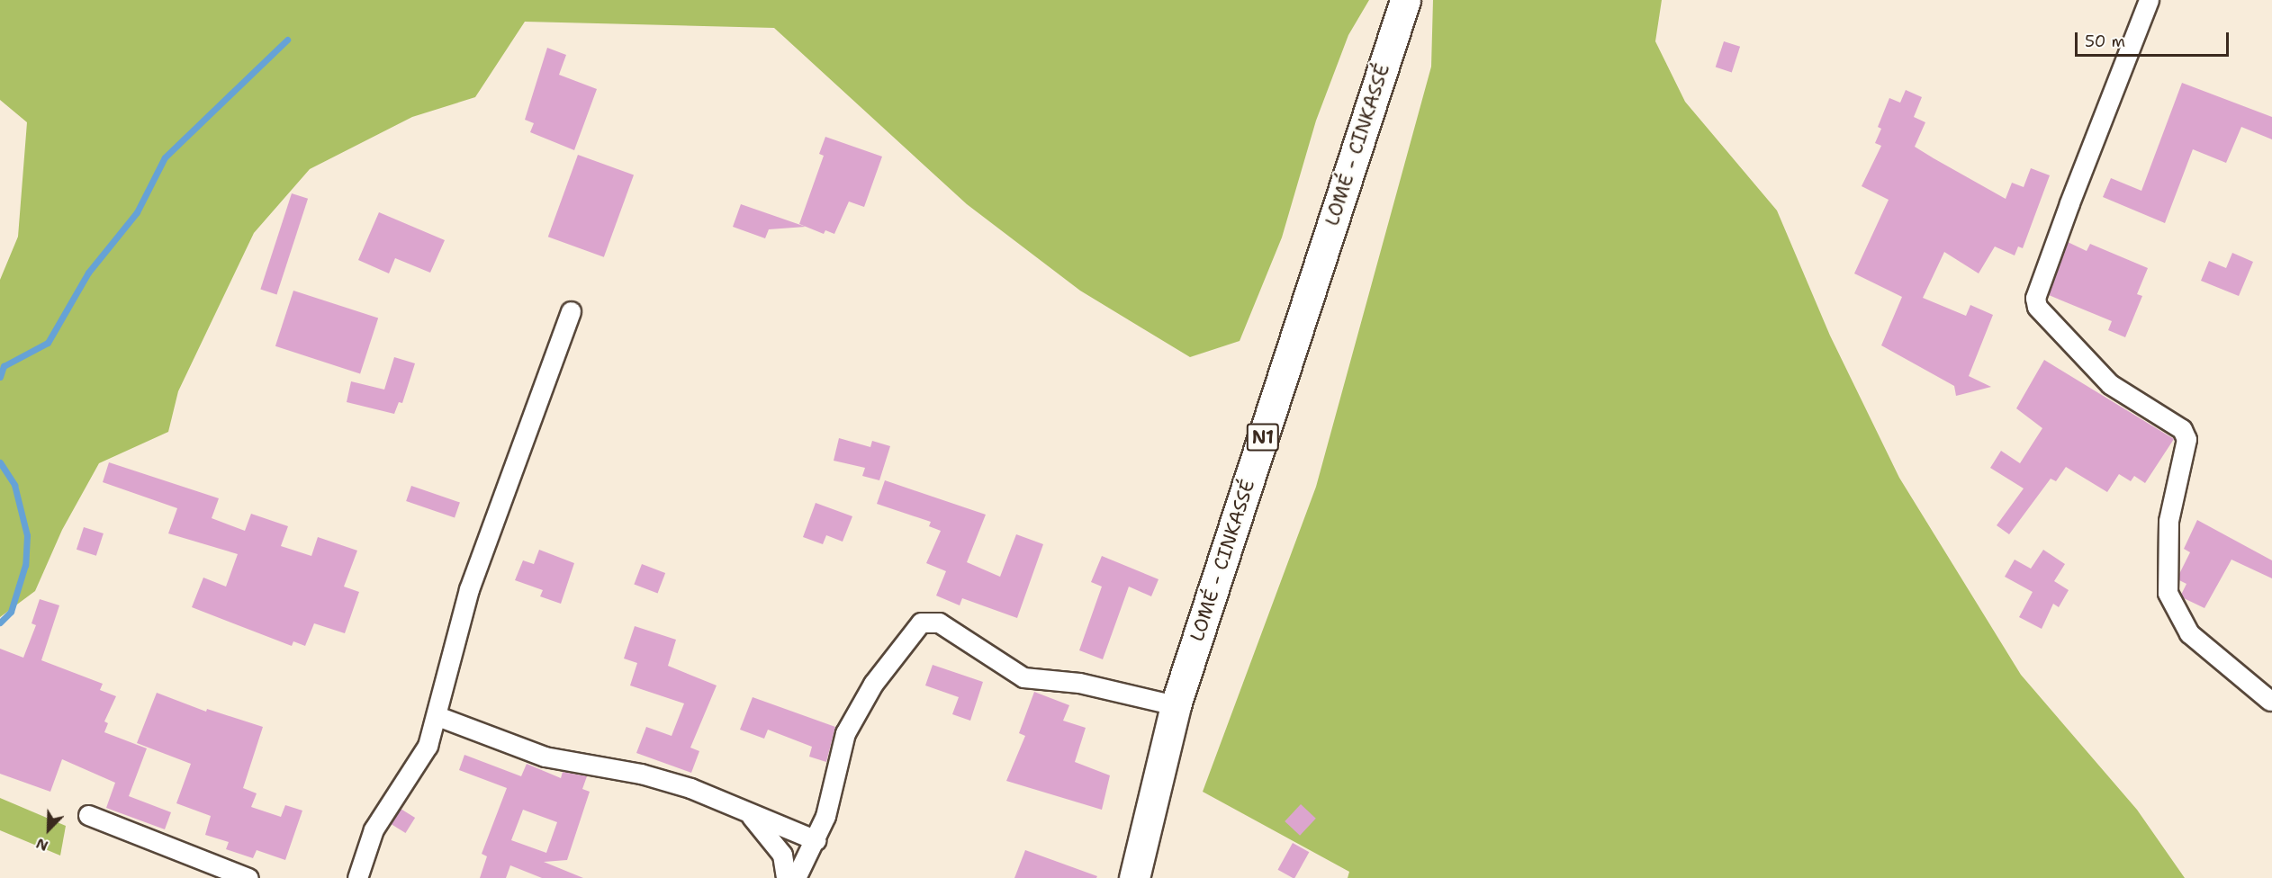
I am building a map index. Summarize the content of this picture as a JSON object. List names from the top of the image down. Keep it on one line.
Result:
{"streets":{"highway":["LOMÉ - CINKASSÉ","N1"]},"scale_bar":"50 m","north":"bottom left"}
